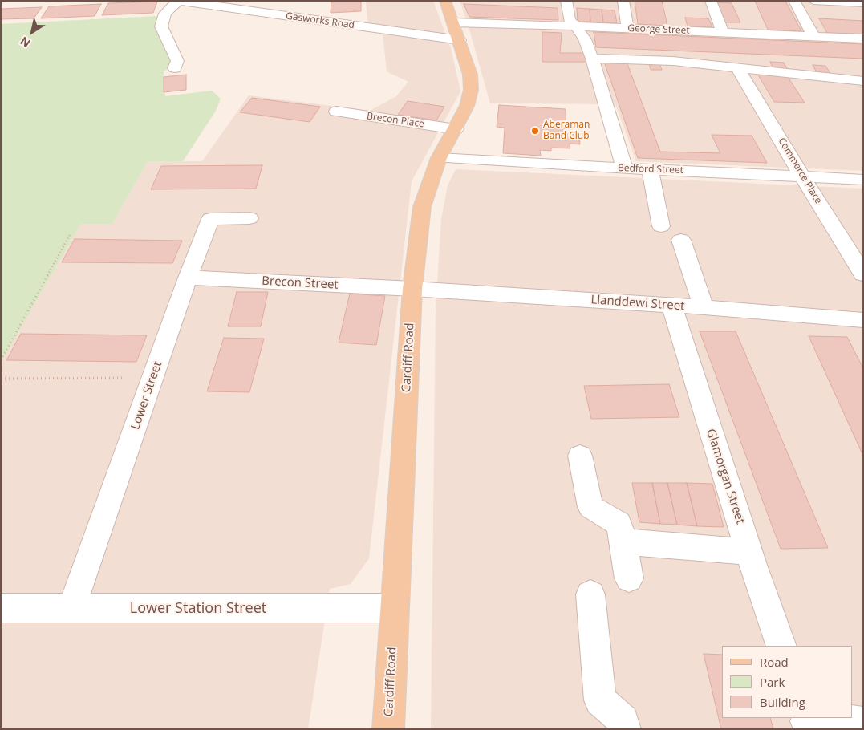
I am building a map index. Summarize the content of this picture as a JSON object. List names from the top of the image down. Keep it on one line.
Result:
{"streets":{"main road":["Cardiff Road"],"street":["Gasworks Road","George Street","Brecon Place","Bedford Street","Commerce Place","Brecon Street","Llanddewi Street","Lower Street","Glamorgan Street","Lower Station Street"]},"crossings":[["Gasworks Road","George Street"],["Gasworks Road","Cardiff Road"],["George Street","Cardiff Road"],["Brecon Place","Cardiff Road"],["Bedford Street","Commerce Place"],["Bedford Street","Cardiff Road"],["Brecon Street","Llanddewi Street"],["Brecon Street","Cardiff Road"],["Brecon Street","Lower Street"],["Llanddewi Street","Cardiff Road"],["Llanddewi Street","Glamorgan Street"],["Cardiff Road","Lower Station Street"],["Lower Street","Lower Station Street"]],"places":["Aberaman Band Club"],"legend":["Road","Park","Building"],"north":"bottom left"}
